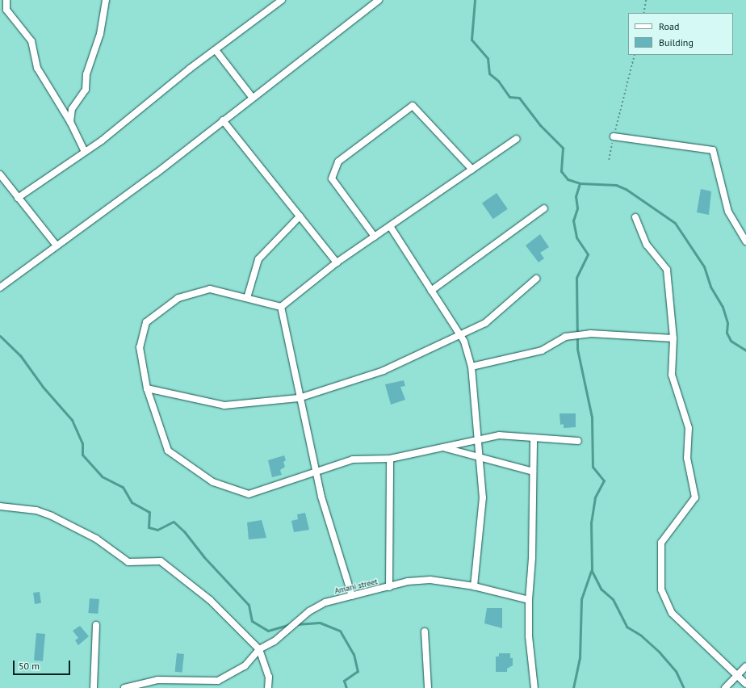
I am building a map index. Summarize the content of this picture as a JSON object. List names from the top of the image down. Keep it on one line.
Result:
{"streets":{"street":["Amani street"]},"legend":["Road","Building"],"scale_bar":"50 m"}
